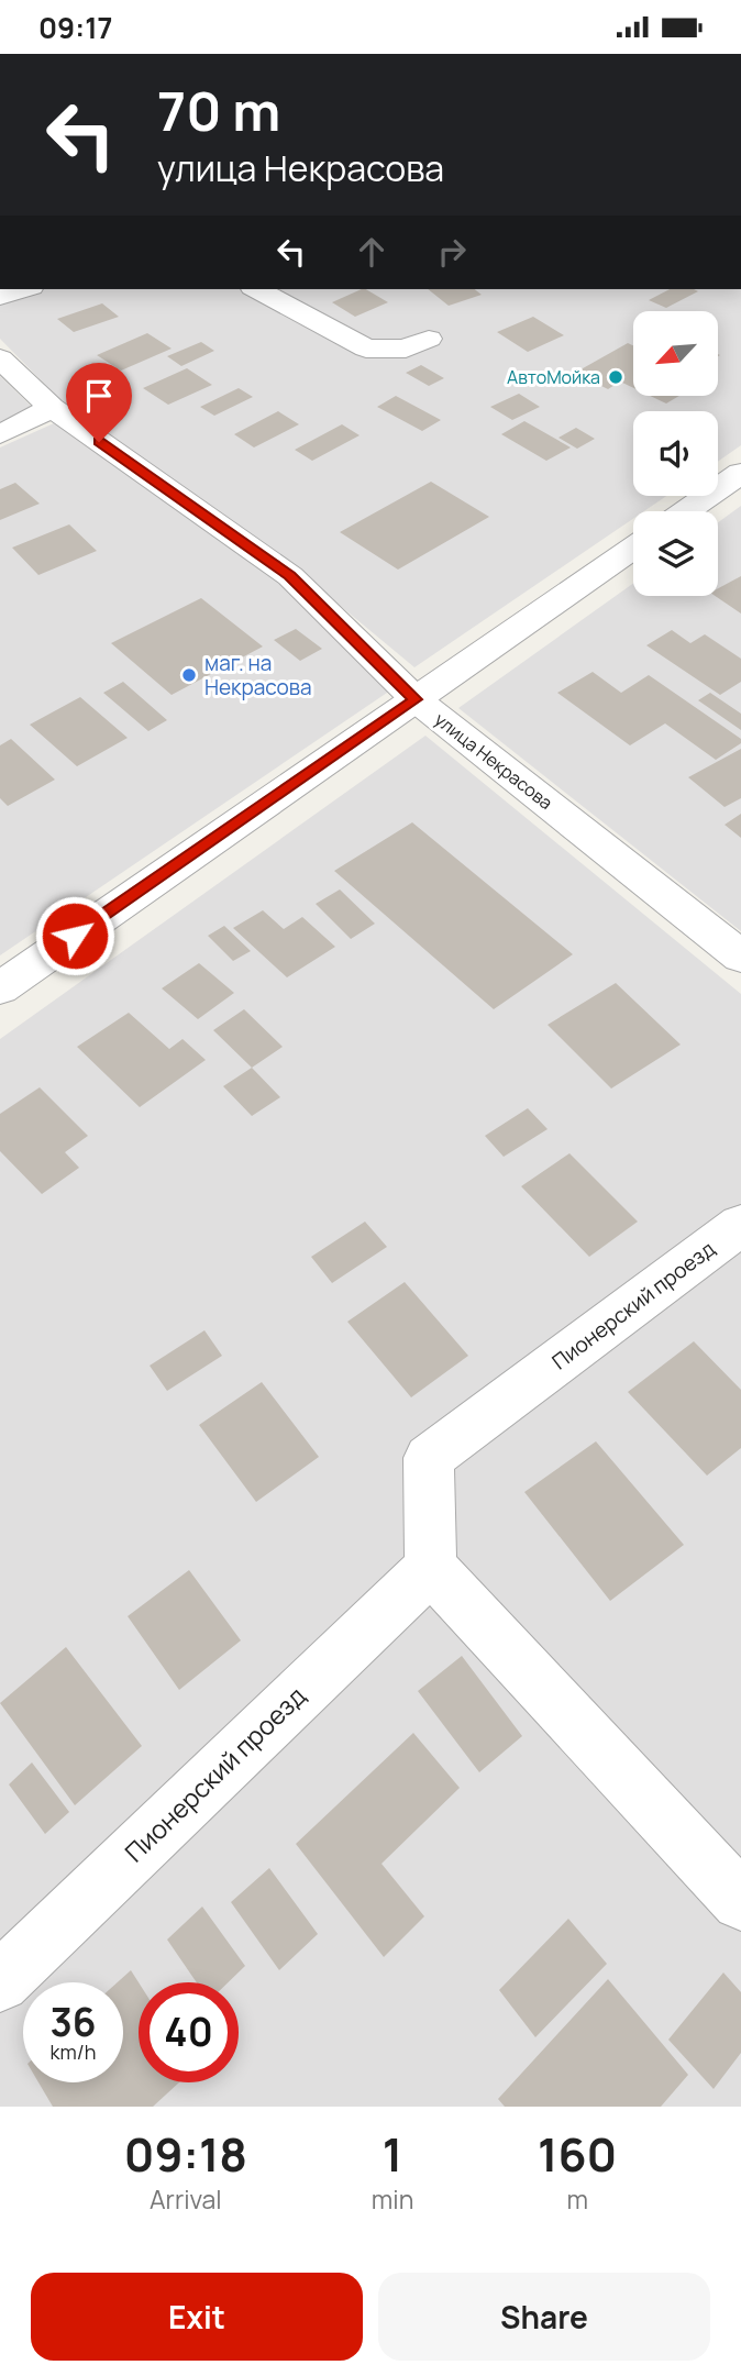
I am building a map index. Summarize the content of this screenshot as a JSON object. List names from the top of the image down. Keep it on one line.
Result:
{"streets":{"street":["улица Некрасова","Пионерский проезд"]},"places":["АвтоМойка","маг. на Некрасова"],"north":"bottom left","page":{"status":"09:17","turn":["70 m","улица Некрасова"],"speed":"36 km/h","limit":"40","eta":["09:18","Arrival","1","min","160","m"],"buttons":["Exit","Share"]}}
